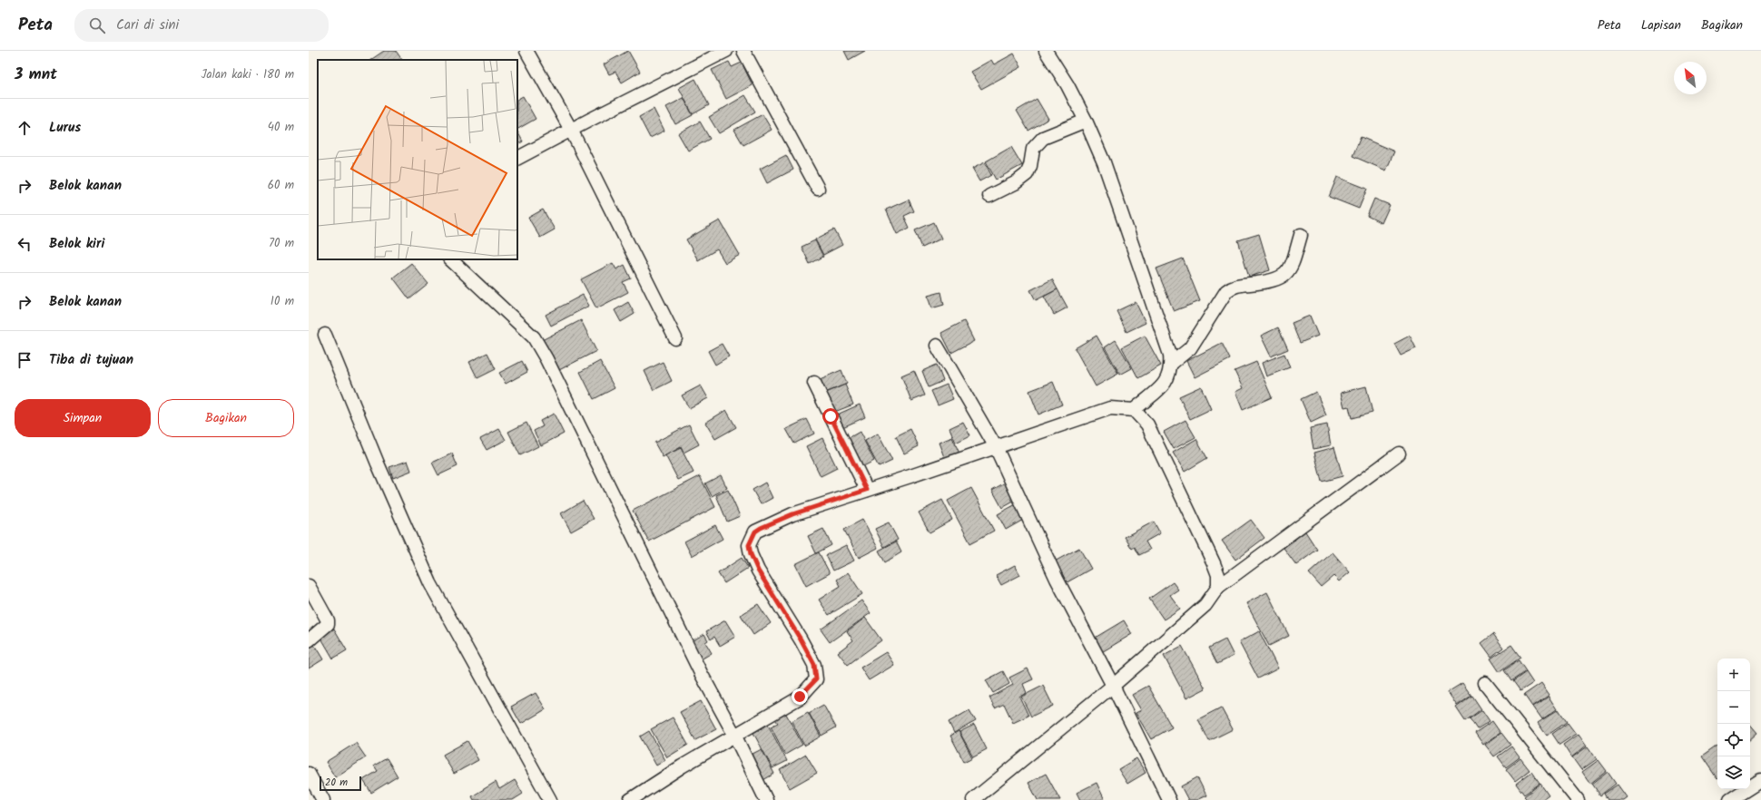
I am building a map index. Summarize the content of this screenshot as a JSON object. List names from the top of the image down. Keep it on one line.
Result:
{"scale_bar":"20 m","north":"top left","page":{"header":"Peta","search":"Cari di sini","nav":["Peta","Lapisan","Bagikan"],"heading":["3 mnt","Jalan kaki · 180 m"],"list":[["Lurus","40 m"],["Belok kanan","60 m"],["Belok kiri","70 m"],["Belok kanan","10 m"],"Tiba di tujuan"],"buttons":["Simpan","Bagikan"],"map_buttons":["+","−"],"scale":"20 m"}}
